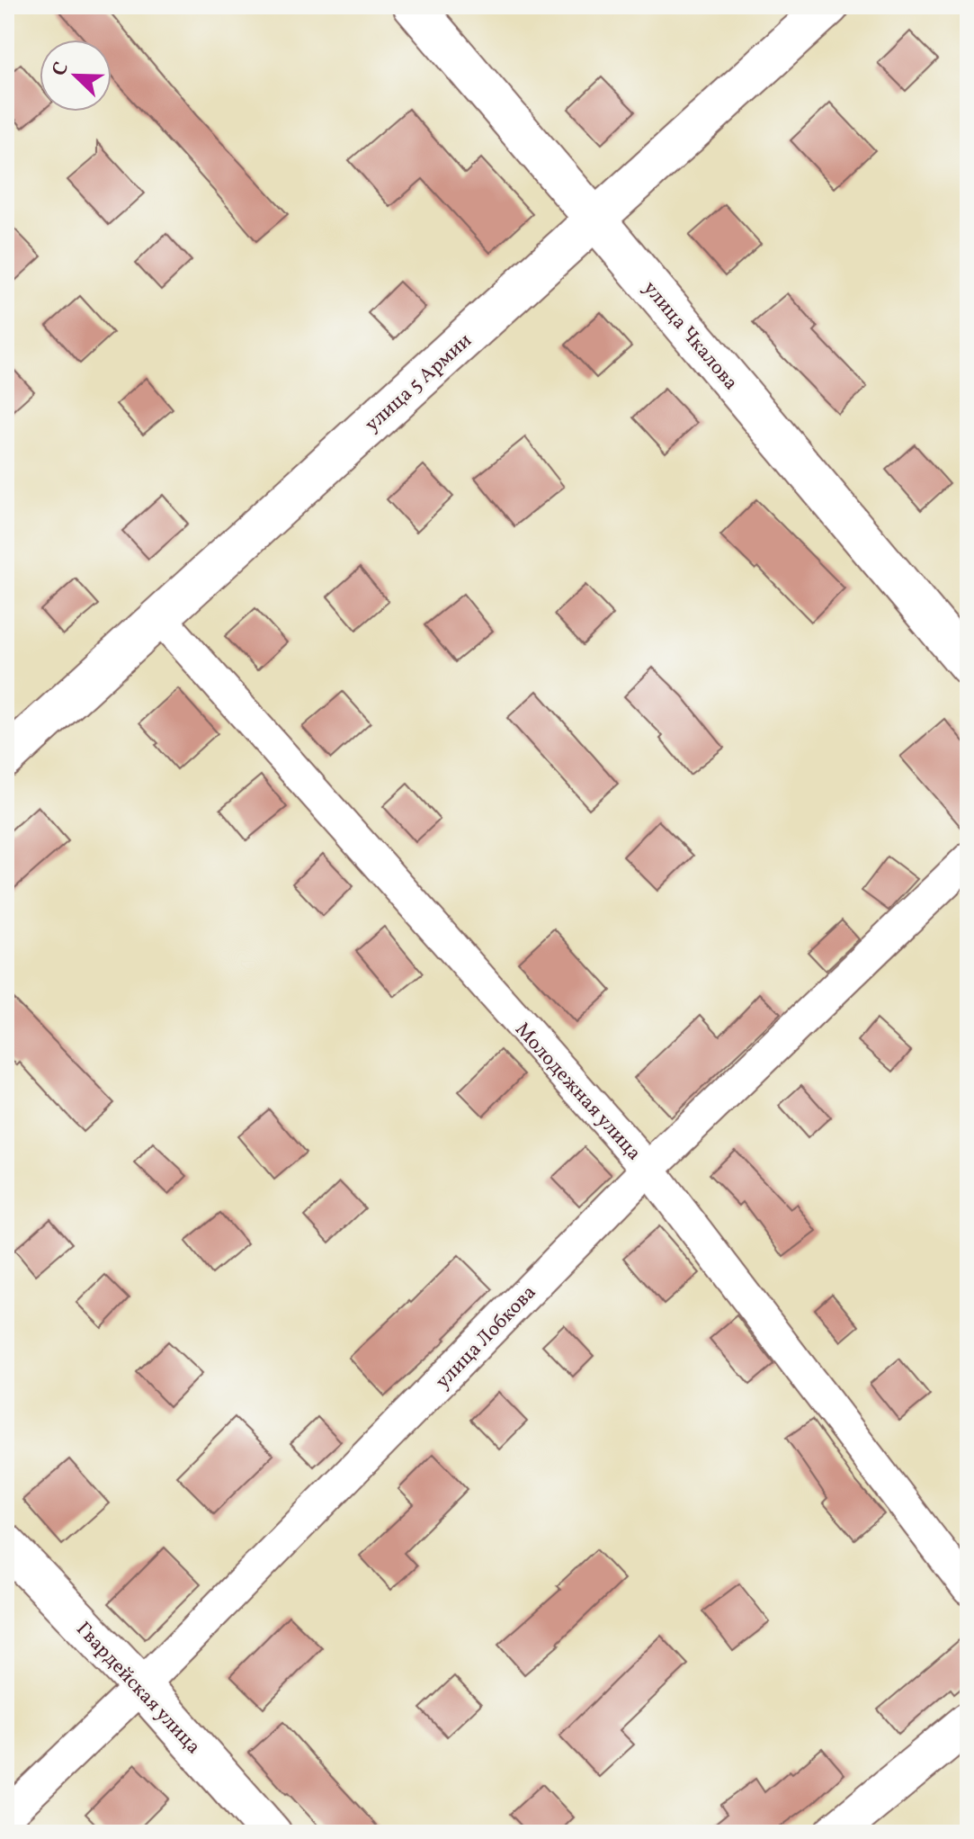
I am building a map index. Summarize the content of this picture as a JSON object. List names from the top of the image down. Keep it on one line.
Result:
{"streets":{"main road":["улица Чкалова","улица 5 Армии","Гвардейская улица"],"street":["Молодежная улица","улица Лобкова"]},"crossings":[["улица Чкалова","улица 5 Армии"],["улица 5 Армии","Молодежная улица"],["Молодежная улица","улица Лобкова"],["улица Лобкова","Гвардейская улица"]],"north":"top left"}
